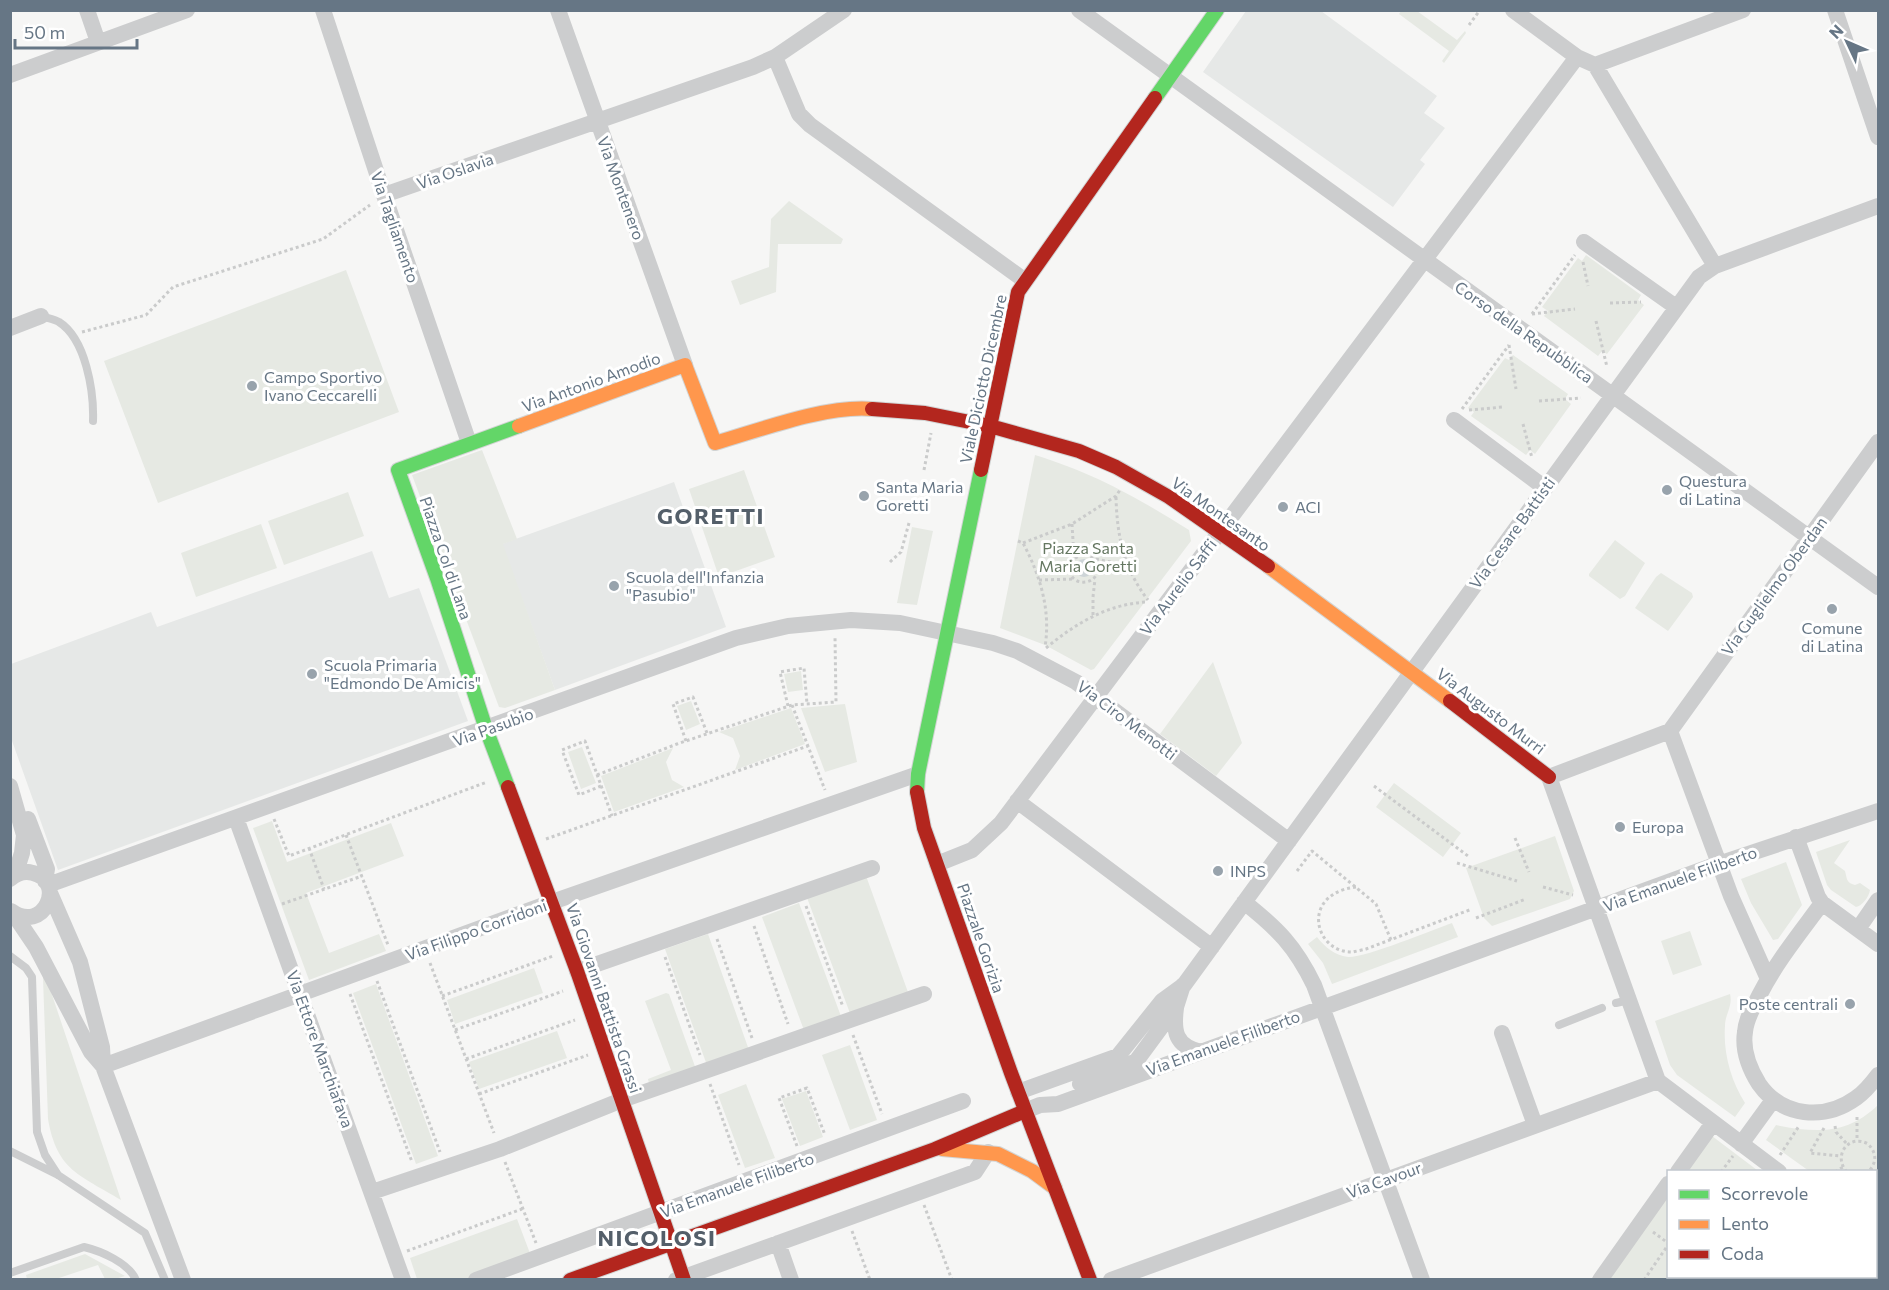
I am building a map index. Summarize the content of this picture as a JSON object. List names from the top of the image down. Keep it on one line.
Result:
{"streets":{"street":["Via Oslavia","Via Montenero","Via Tagliamento","Corso della Repubblica","Viale Diciotto Dicembre","Via Antonio Amodio","Via Montesanto","Via Cesare Battisti","Piazza Col di Lana","Via Guglielmo Oberdan","Via Aurelio Saffi","Via Augusto Murri","Via Ciro Menotti","Via Pasubio","Via Emanuele Filiberto","Via Filippo Corridoni","Piazzale Gorizia","Via Giovanni Battista Grassi","Via Ettore Marchiafava","Via Cavour"]},"crossings":[["Via Oslavia","Via Montenero"],["Via Oslavia","Via Tagliamento"],["Via Montenero","Via Antonio Amodio"],["Via Tagliamento","Via Antonio Amodio"],["Via Tagliamento","Piazza Col di Lana"],["Corso della Repubblica","Viale Diciotto Dicembre"],["Corso della Repubblica","Via Cesare Battisti"],["Corso della Repubblica","Via Guglielmo Oberdan"],["Corso della Repubblica","Via Aurelio Saffi"],["Viale Diciotto Dicembre","Via Antonio Amodio"],["Viale Diciotto Dicembre","Via Montesanto"],["Viale Diciotto Dicembre","Via Ciro Menotti"],["Viale Diciotto Dicembre","Via Pasubio"],["Viale Diciotto Dicembre","Via Filippo Corridoni"],["Viale Diciotto Dicembre","Piazzale Gorizia"],["Via Antonio Amodio","Via Montesanto"],["Via Antonio Amodio","Piazza Col di Lana"],["Via Montesanto","Via Cesare Battisti"],["Via Montesanto","Via Aurelio Saffi"],["Via Montesanto","Via Augusto Murri"],["Via Cesare Battisti","Via Augusto Murri"],["Via Cesare Battisti","Via Ciro Menotti"],["Piazza Col di Lana","Via Pasubio"],["Piazza Col di Lana","Via Giovanni Battista Grassi"],["Via Aurelio Saffi","Via Ciro Menotti"],["Via Aurelio Saffi","Piazzale Gorizia"],["Via Ciro Menotti","Via Pasubio"],["Via Pasubio","Via Giovanni Battista Grassi"],["Via Pasubio","Via Ettore Marchiafava"],["Via Emanuele Filiberto","Piazzale Gorizia"],["Via Emanuele Filiberto","Via Giovanni Battista Grassi"],["Via Filippo Corridoni","Piazzale Gorizia"],["Via Filippo Corridoni","Via Giovanni Battista Grassi"],["Via Filippo Corridoni","Via Ettore Marchiafava"]],"districts":["GORETTI","NICOLOSI"],"parks":["Piazza Santa Maria Goretti"],"places":["Campo Sportivo Ivano Ceccarelli","Questura di Latina","Santa Maria Goretti","ACI","Scuola dell'Infanzia \"Pasubio\"","Comune di Latina","Scuola Primaria \"Edmondo De Amicis\"","Europa","INPS","Poste centrali"],"legend":["Scorrevole","Lento","Coda"],"scale_bar":"50 m","north":"top left"}
